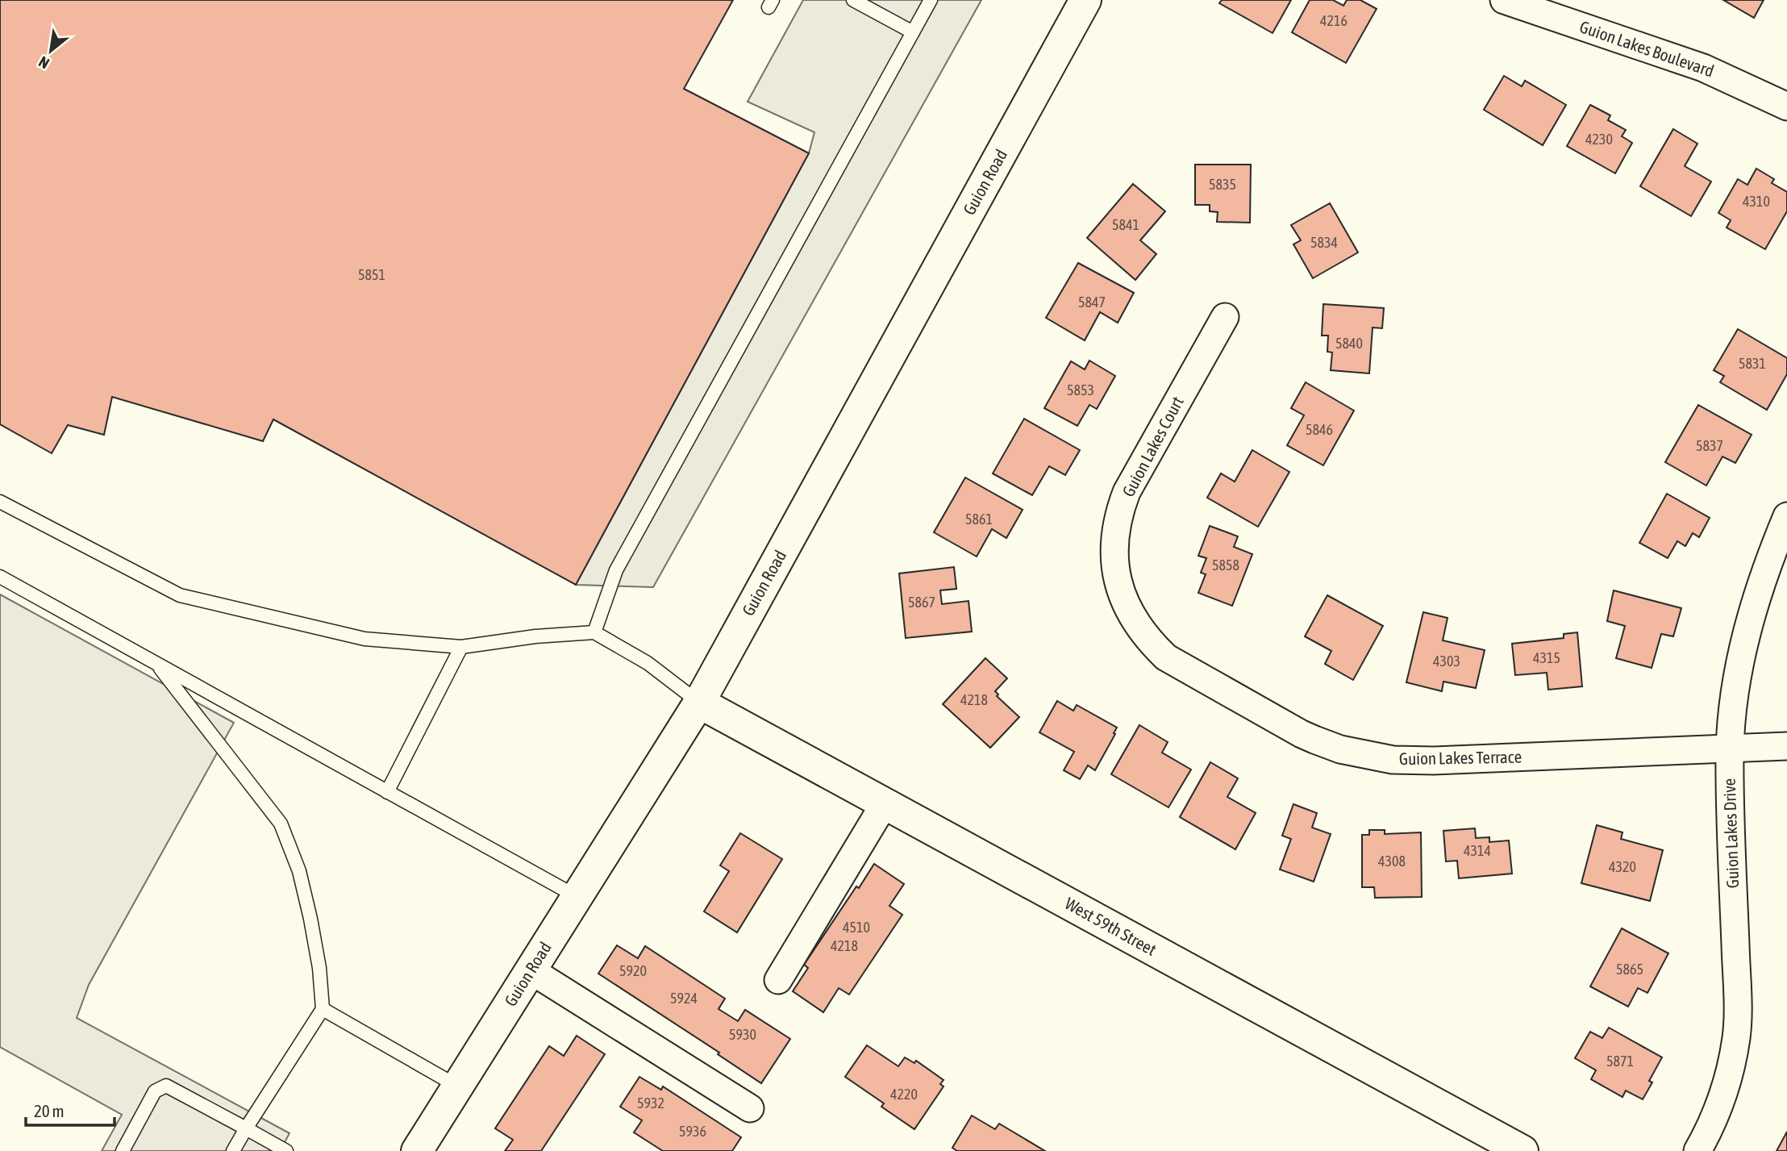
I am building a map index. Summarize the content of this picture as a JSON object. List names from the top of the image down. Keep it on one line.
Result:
{"streets":{"street":["Guion Lakes Boulevard","Guion Road","Guion Lakes Court","Guion Lakes Terrace","Guion Lakes Drive","West 59th Street"]},"crossings":[["Guion Road","West 59th Street"],["Guion Lakes Court","Guion Lakes Terrace"],["Guion Lakes Terrace","Guion Lakes Drive"]],"house_numbers":["4216","4230","5835","4310","5841","5834","5851","5847","5840","5831","5853","5846","5837","5861","5858","5867","4315","4303","4218","4314","4308","4320","4510","4218","5865","5920","5924","5930","5871","4220","5932","5936"],"scale_bar":"20 m","north":"bottom left"}
